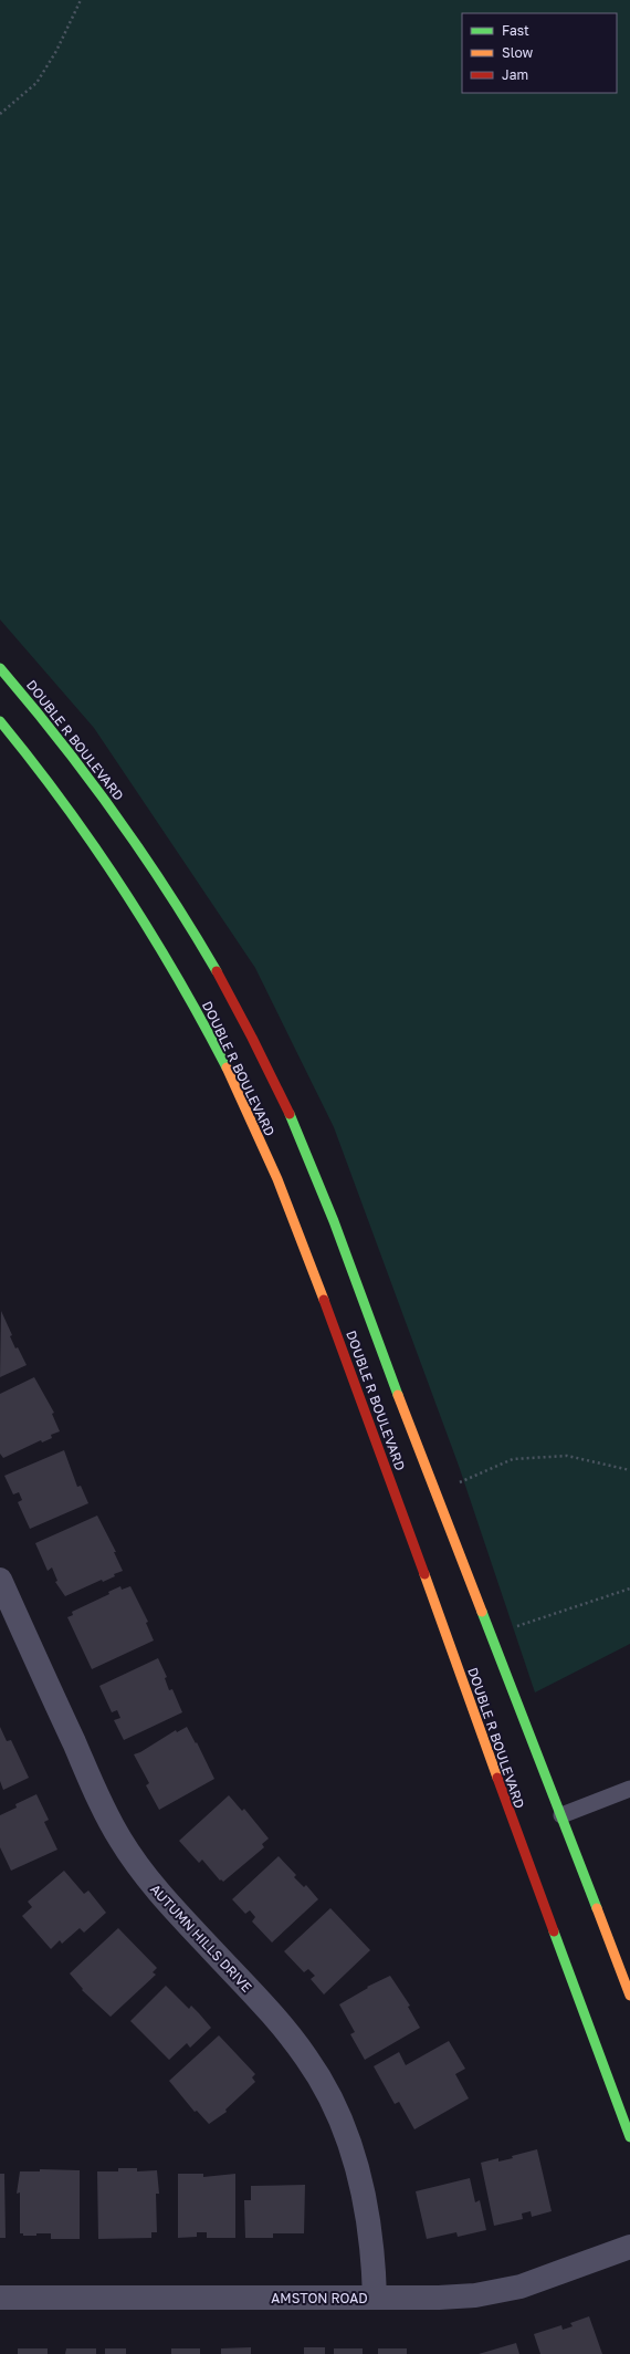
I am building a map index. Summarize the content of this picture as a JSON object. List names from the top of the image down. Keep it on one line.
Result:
{"streets":{"main road":["DOUBLE R BOULEVARD"],"street":["AUTUMN HILLS DRIVE","AMSTON ROAD"]},"crossings":[["AUTUMN HILLS DRIVE","AMSTON ROAD"]],"legend":["Fast","Slow","Jam"]}
